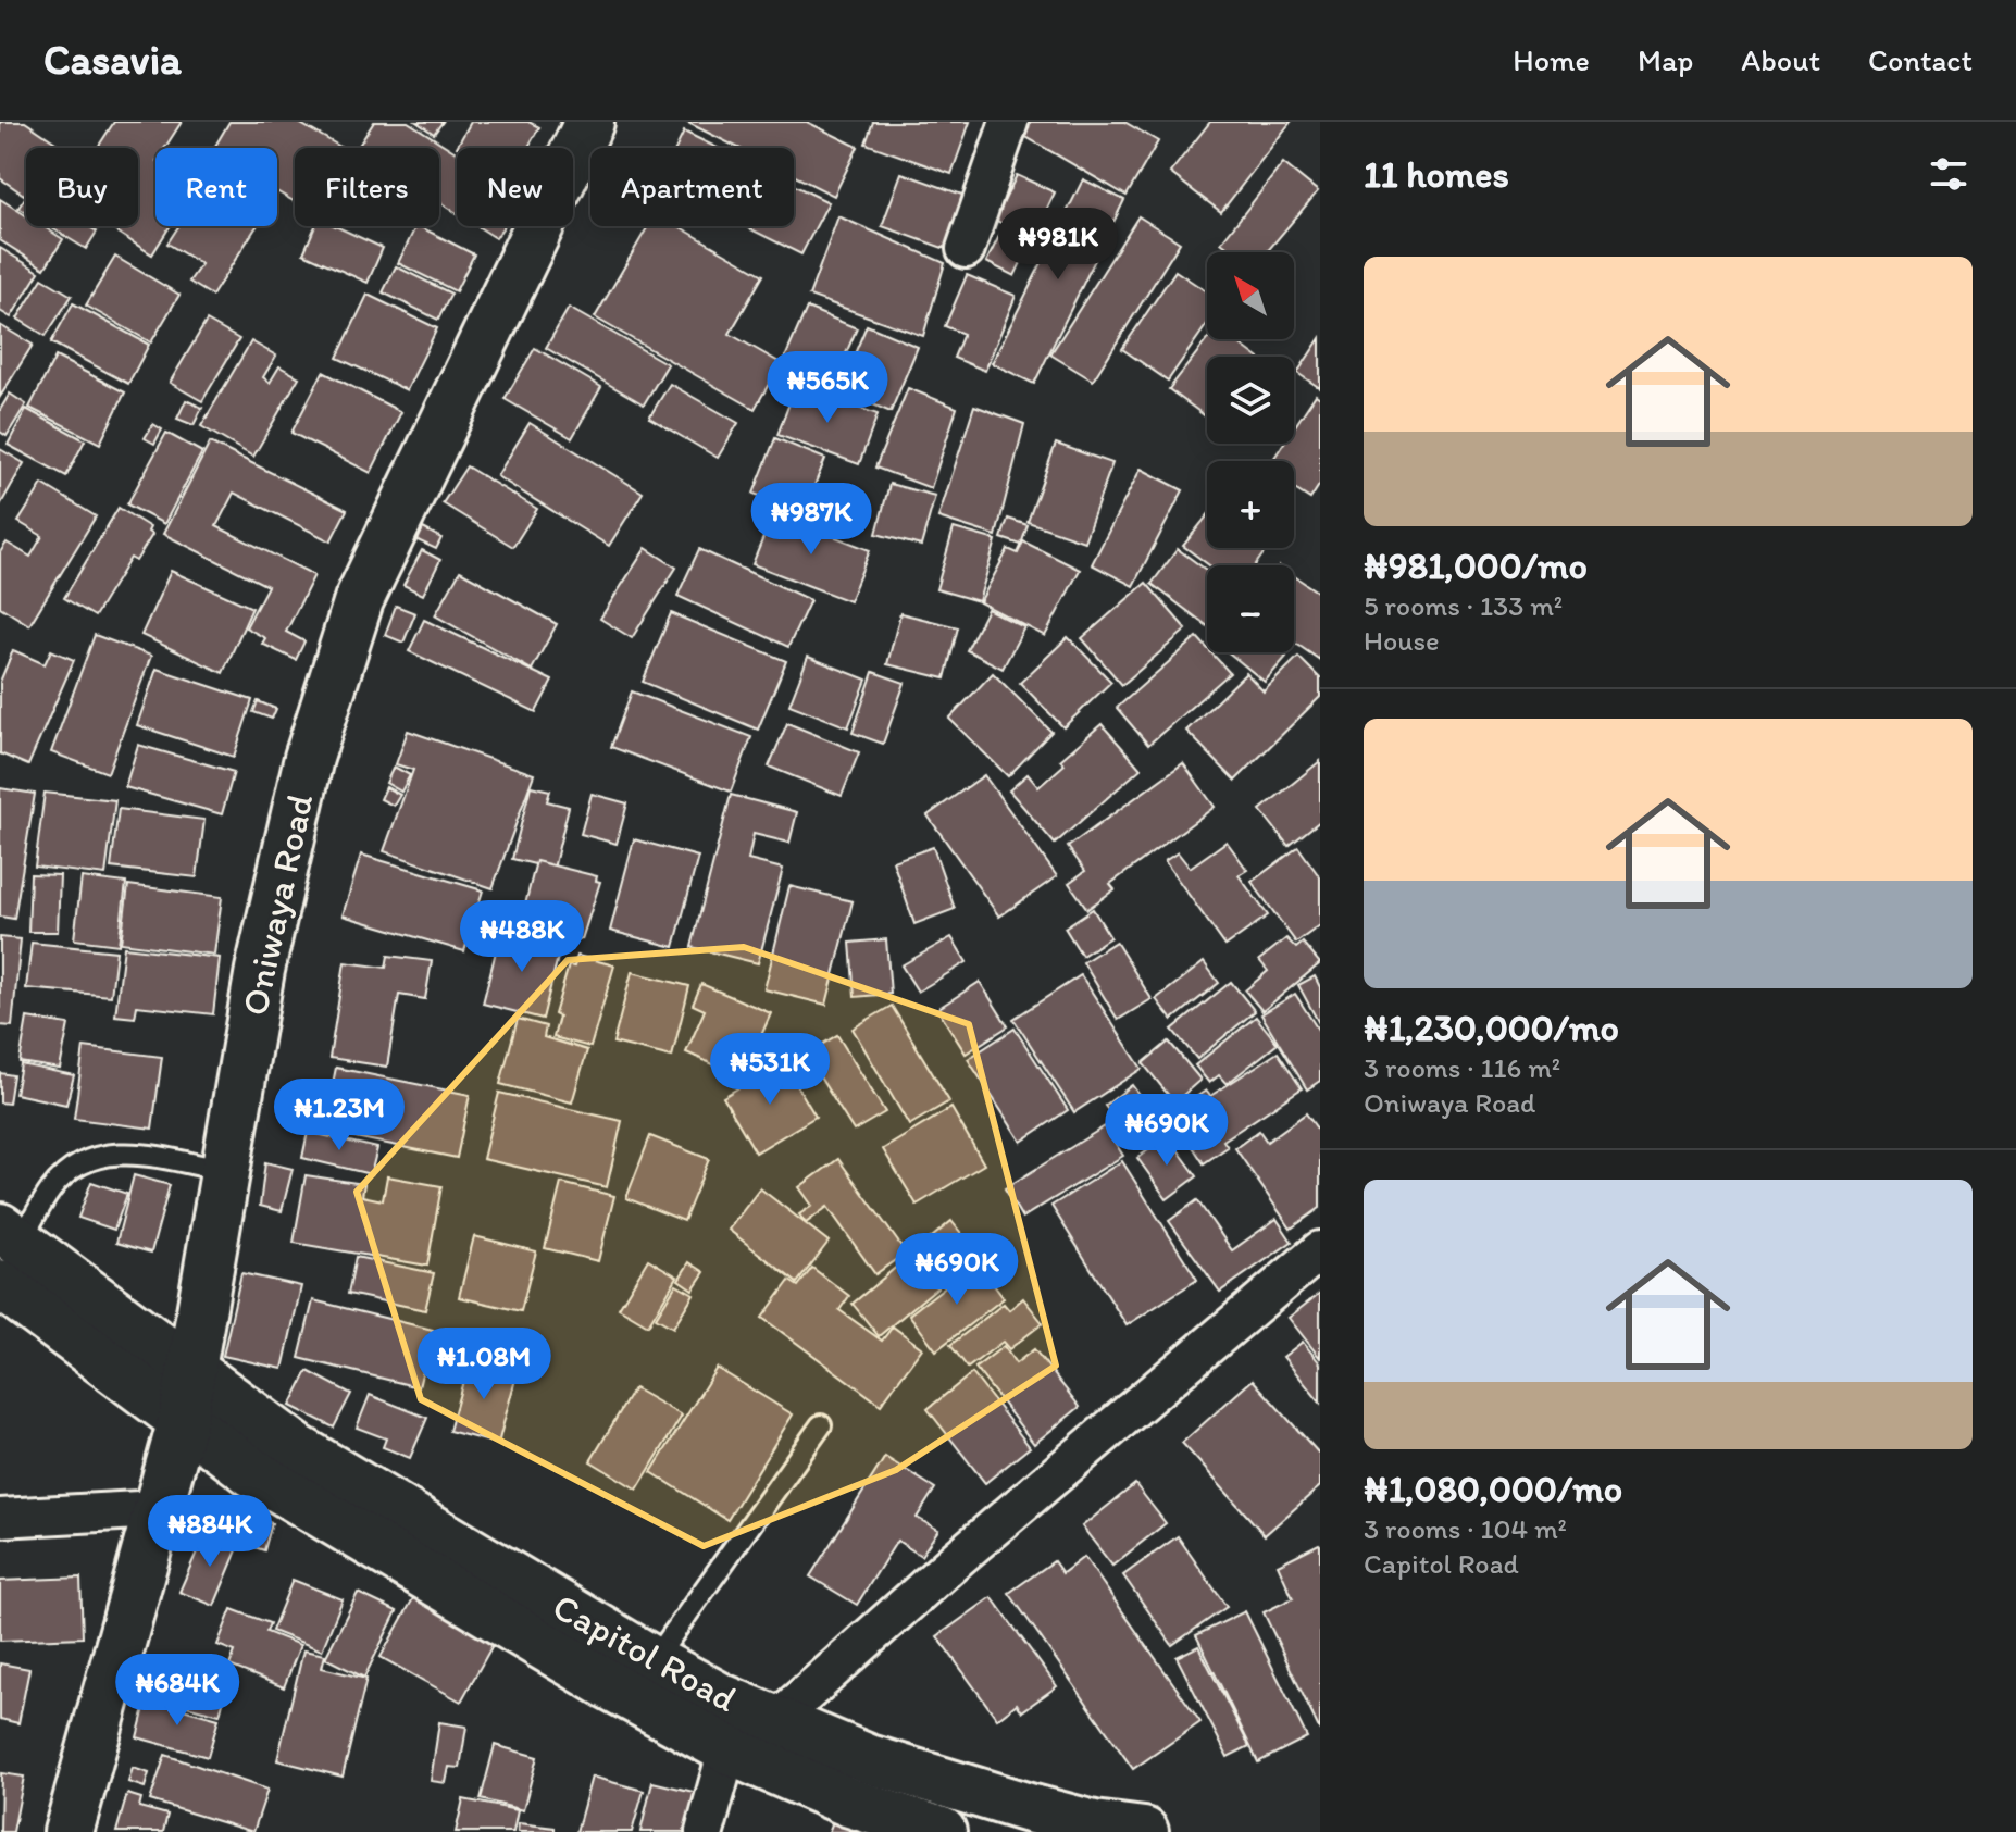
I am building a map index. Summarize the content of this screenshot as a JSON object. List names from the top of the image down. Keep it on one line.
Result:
{"streets":{"main road":["Oniwaya Road","Capitol Road"]},"crossings":[["Oniwaya Road","Capitol Road"]],"north":"top left","page":{"header":"Casavia","nav":["Home","Map","About","Contact"],"heading":"11 homes","chip":["Buy","Rent","Filters","New","Apartment"],"price":["₦981K","₦565K","₦987K","₦488K","₦531K","₦1.23M","₦690K","₦690K","₦1.08M","₦884K","₦684K"],"list":[{"name":"₦981,000/mo","note":"5 rooms · 133 m² · House"},{"name":"₦1,230,000/mo","note":"3 rooms · 116 m² · Oniwaya Road"},{"name":"₦1,080,000/mo","note":"3 rooms · 104 m² · Capitol Road"}],"map_buttons":["+","−"]}}
